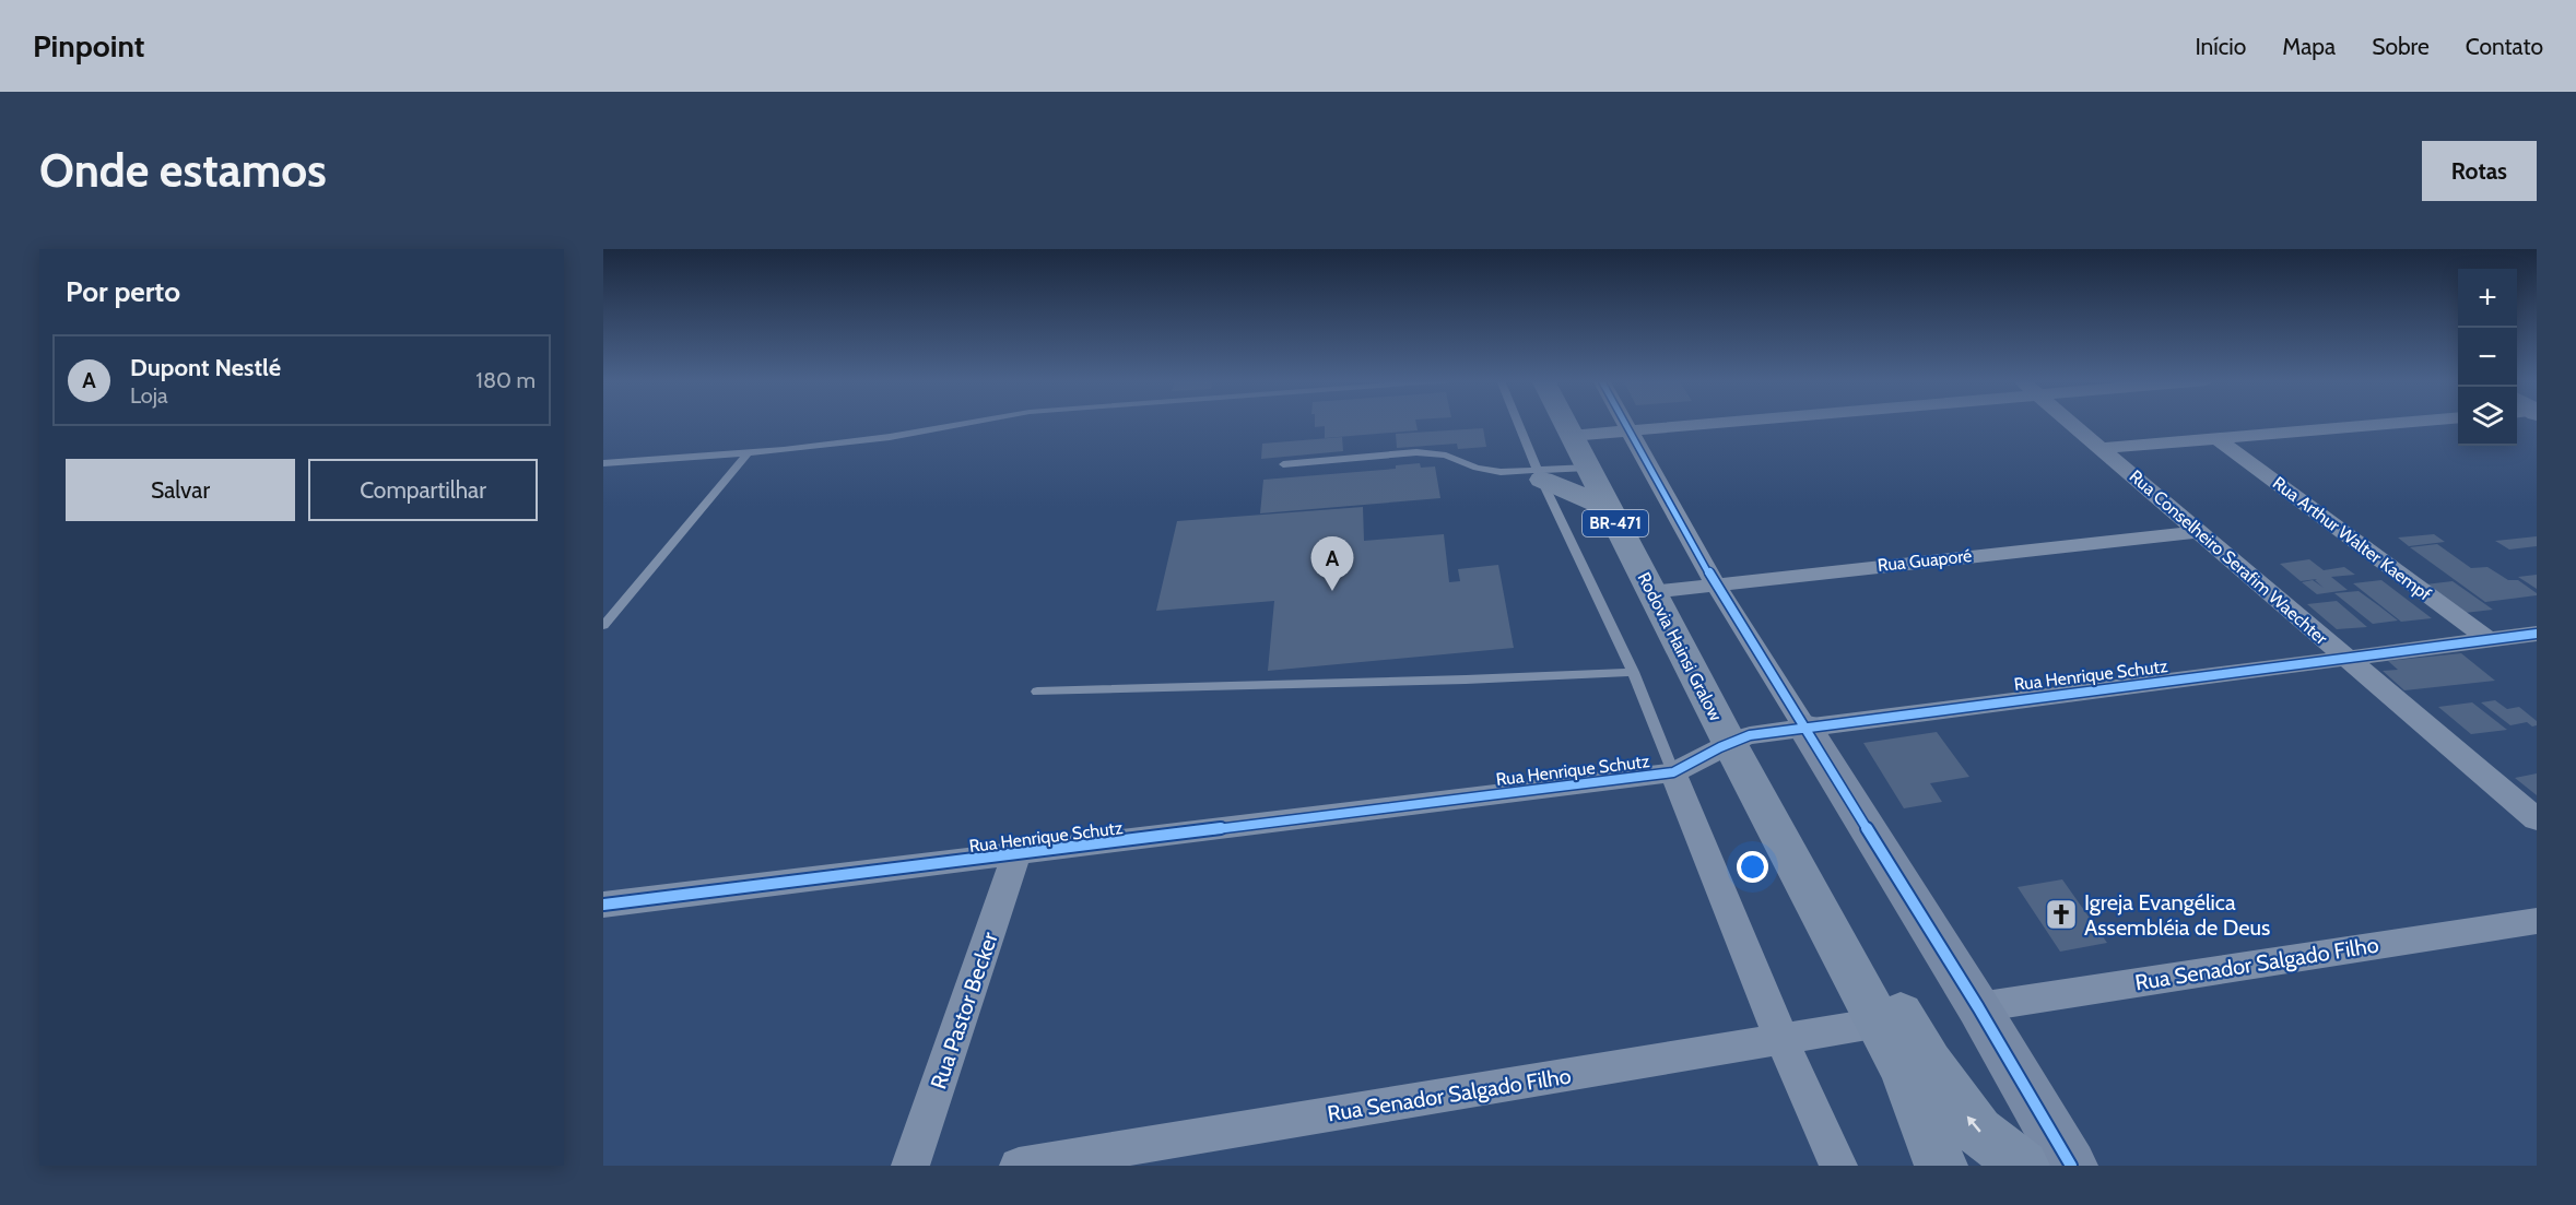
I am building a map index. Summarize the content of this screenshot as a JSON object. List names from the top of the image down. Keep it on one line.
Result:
{"streets":{"main road":["BR-471","Rodovia Hainsi Gralow"],"street":["Rua Arthur Walter Kaempf","Rua Conselheiro Serafim Waechter","Rua Guaporé","Rua Henrique Schutz","Rua Senador Salgado Filho","Rua Pastor Becker"]},"crossings":[["Rua Arthur Walter Kaempf","Rua Henrique Schutz"],["Rua Conselheiro Serafim Waechter","Rua Guaporé"],["Rua Conselheiro Serafim Waechter","Rua Henrique Schutz"],["Rua Guaporé","Rodovia Hainsi Gralow"],["Rodovia Hainsi Gralow","Rua Henrique Schutz"],["Rodovia Hainsi Gralow","Rua Senador Salgado Filho"],["Rua Henrique Schutz","Rua Pastor Becker"]],"places":{"church":["Igreja Evangélica Assembléia de Deus"]},"page":{"header":"Pinpoint","nav":["Início","Mapa","Sobre","Contato"],"buttons":["Rotas",["Salvar","Compartilhar"]],"title":"Onde estamos","heading":"Por perto","map_buttons":["+","−"],"list":[{"mark":"A","name":"Dupont Nestlé","note":"Loja","value":"180 m"}],"pins":"A"}}
